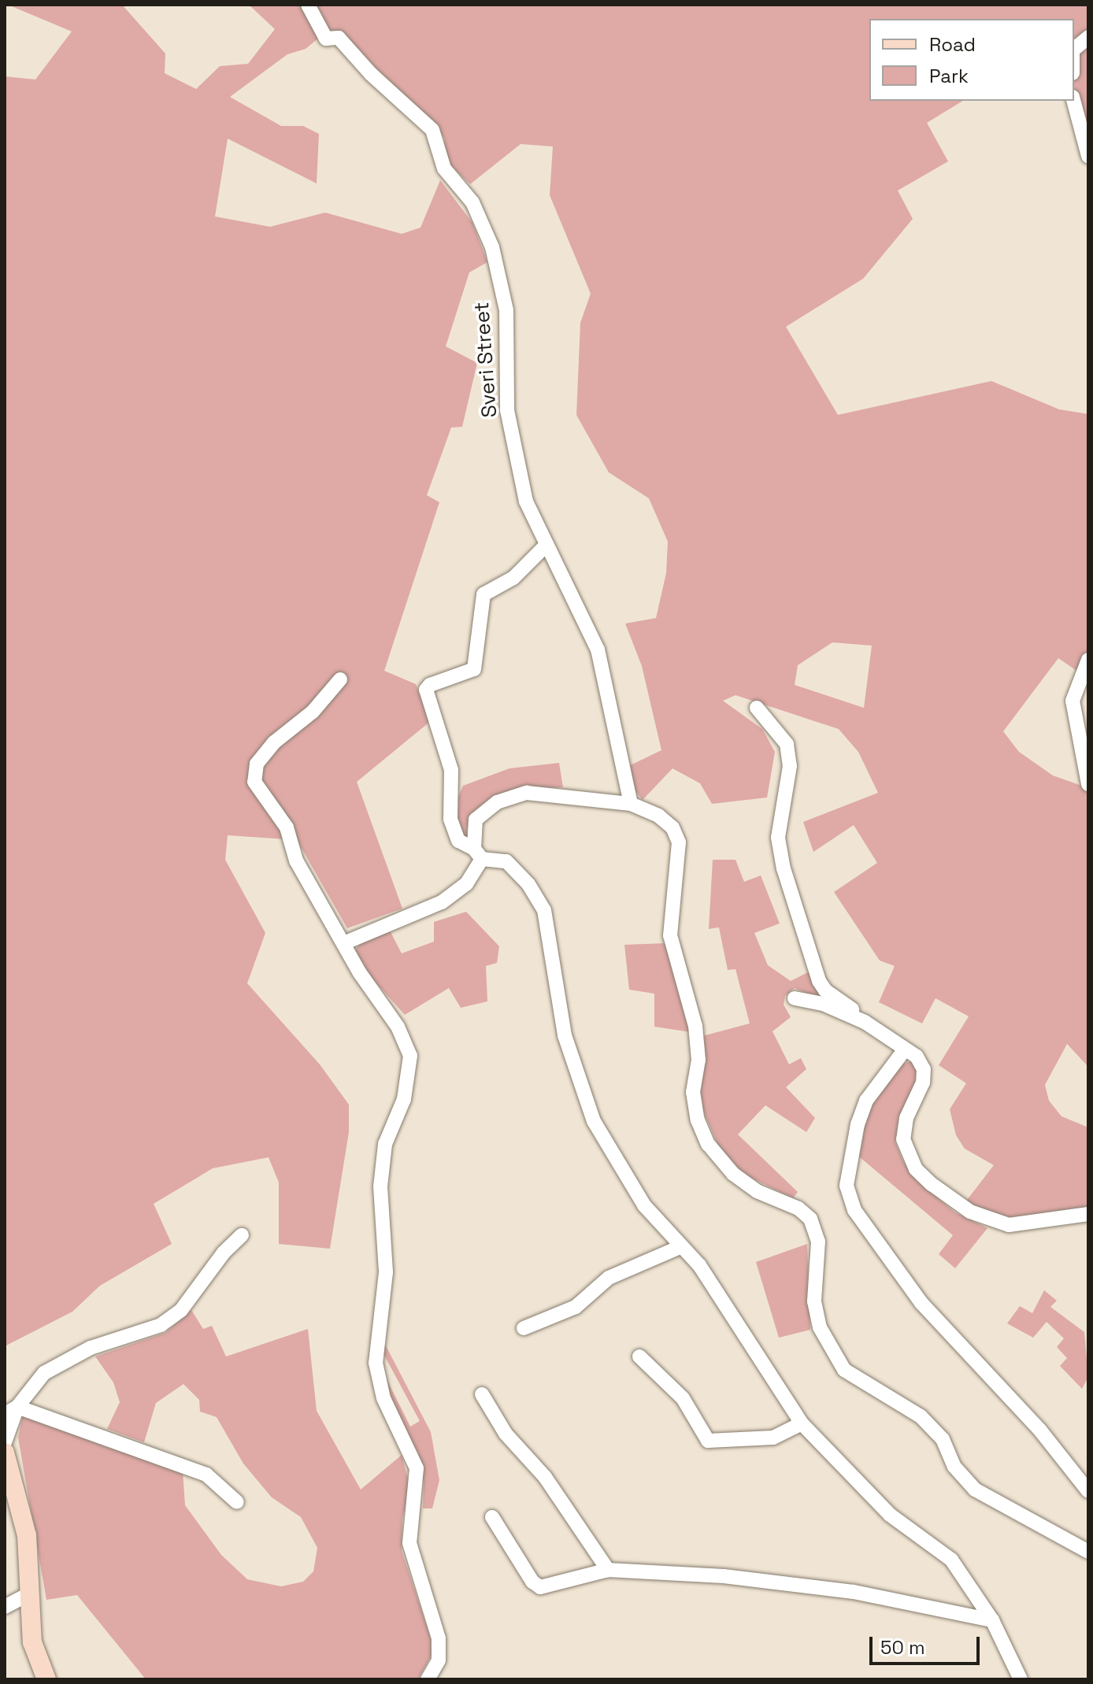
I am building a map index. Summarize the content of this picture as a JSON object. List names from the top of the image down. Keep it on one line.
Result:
{"streets":{"street":["Sveri Street"]},"legend":["Road","Park"],"scale_bar":"50 m"}
